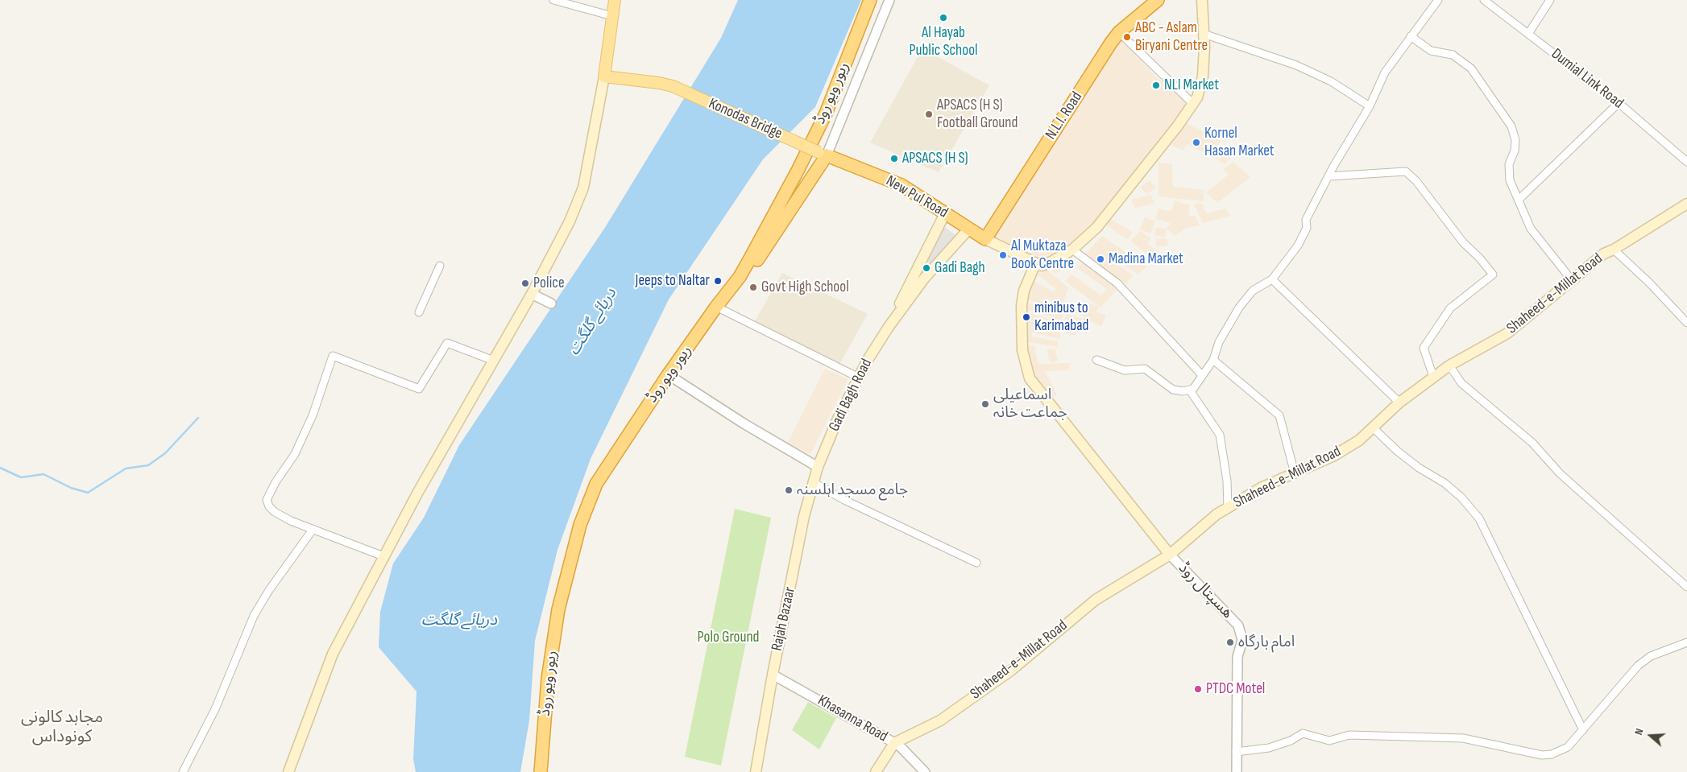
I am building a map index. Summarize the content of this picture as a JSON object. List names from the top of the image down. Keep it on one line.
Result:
{"streets":{"highway":["ریور ویو روڈ","N.L.I. Road","New Pul Road"],"main road":["Konodas Bridge","Shaheed-e-Millat Road","Gadi Bagh Road","Rajah Bazaar"],"street":["Dumial Link Road","ھسپتال روڈ","Khasanna Road"]},"crossings":[["N.L.I. Road","New Pul Road"],["Konodas Bridge","New Pul Road"],["New Pul Road","Gadi Bagh Road"],["Shaheed-e-Millat Road","ھسپتال روڈ"],["Shaheed-e-Millat Road","Khasanna Road"],["Gadi Bagh Road","Rajah Bazaar"],["Rajah Bazaar","Khasanna Road"]],"districts":["مجاہد کالونی کونوداس"],"water":["دریائے گلگت"],"parks":["Polo Ground"],"places":["Al Hayab Public School","ABC - Aslam Biryani Centre","NLI Market","APSACS (H S) Football Ground","Kornel Hasan Market","APSACS (H S)","Al Muktaza Book Centre","Madina Market","Gadi Bagh","Jeeps to Naltar","Police","Govt High School","minibus to Karimabad","اسماعیلی جماعت خانہ","جامع مسجد اہلسنہ","امام بارگاہ","PTDC Motel"],"north":"left"}
